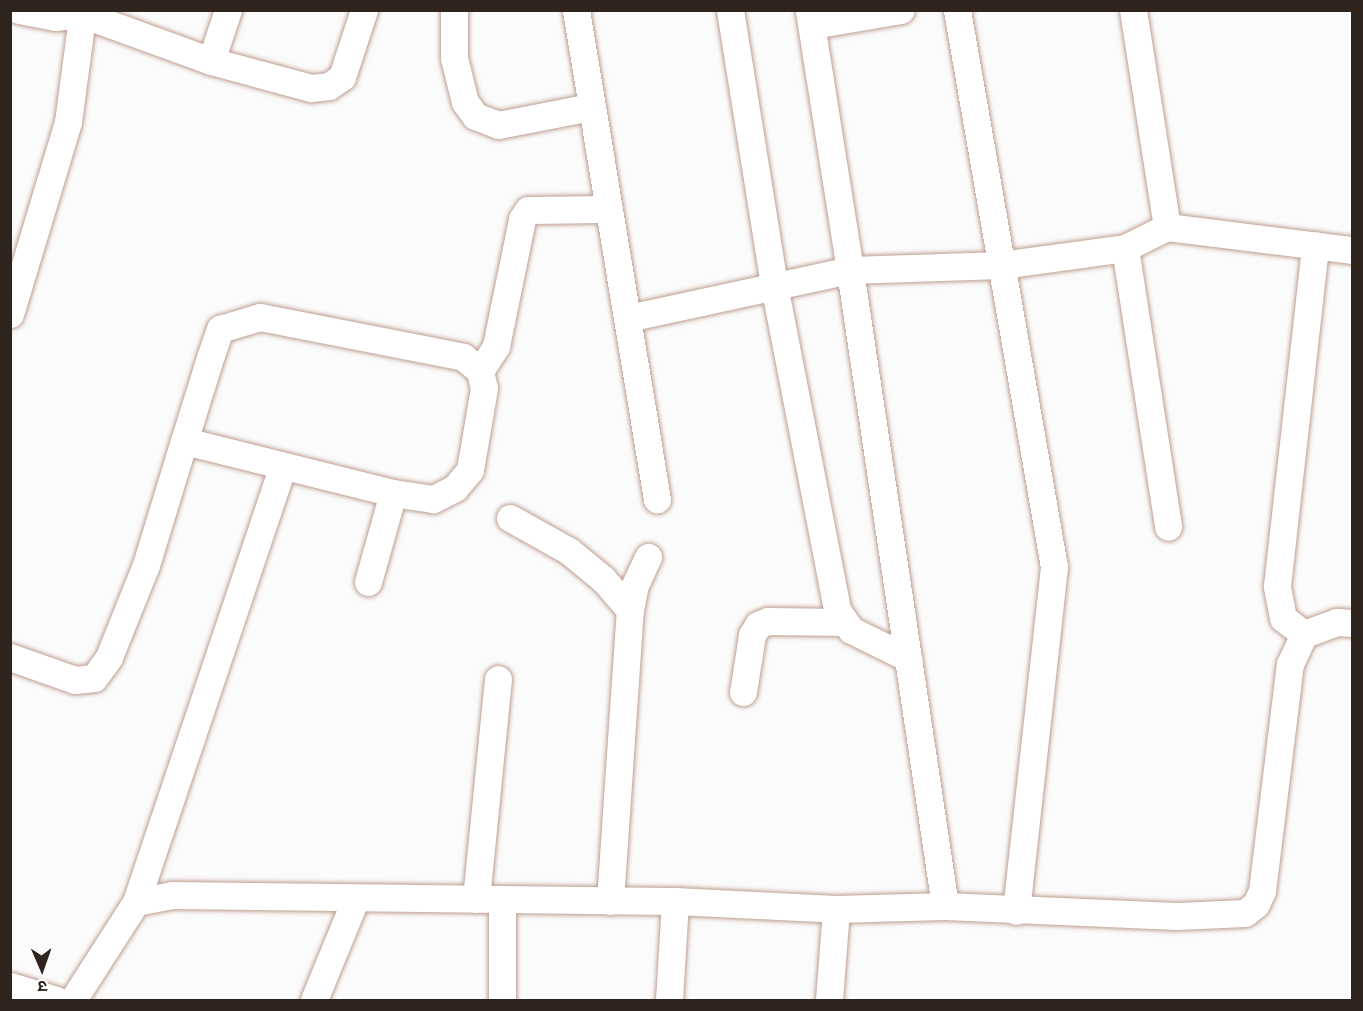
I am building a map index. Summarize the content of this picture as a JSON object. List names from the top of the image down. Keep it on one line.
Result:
{"north":"bottom"}
